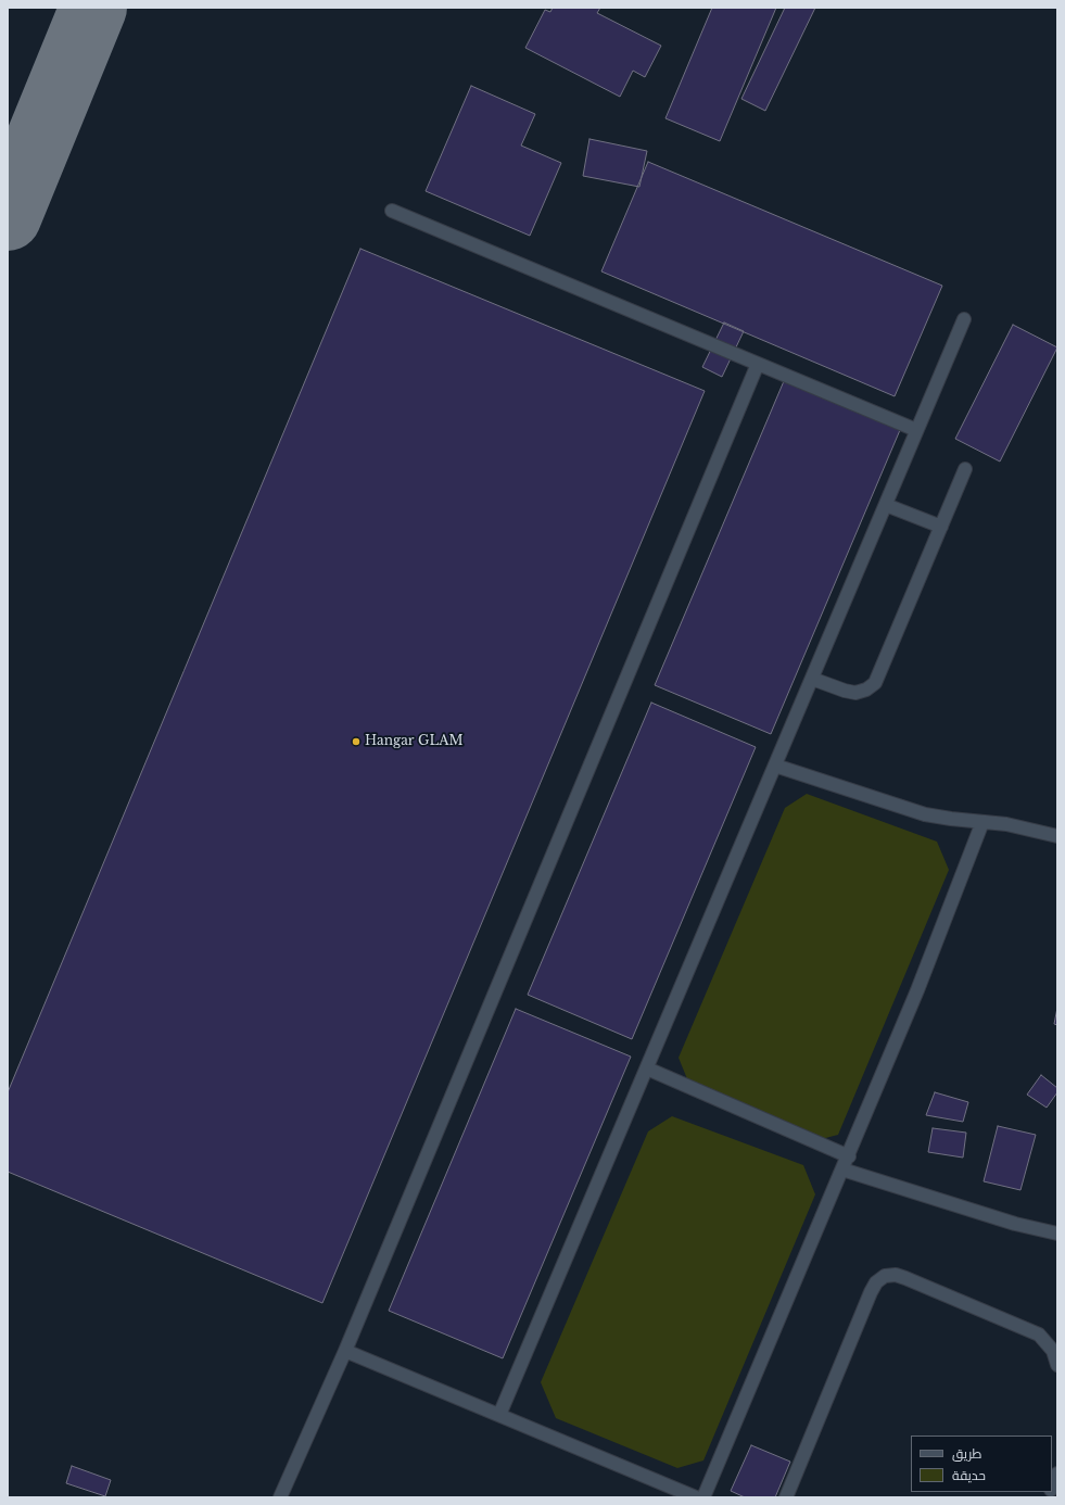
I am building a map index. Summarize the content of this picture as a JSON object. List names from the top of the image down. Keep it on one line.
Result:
{"places":["Hangar GLAM"],"legend":["طريق","حديقة"]}
